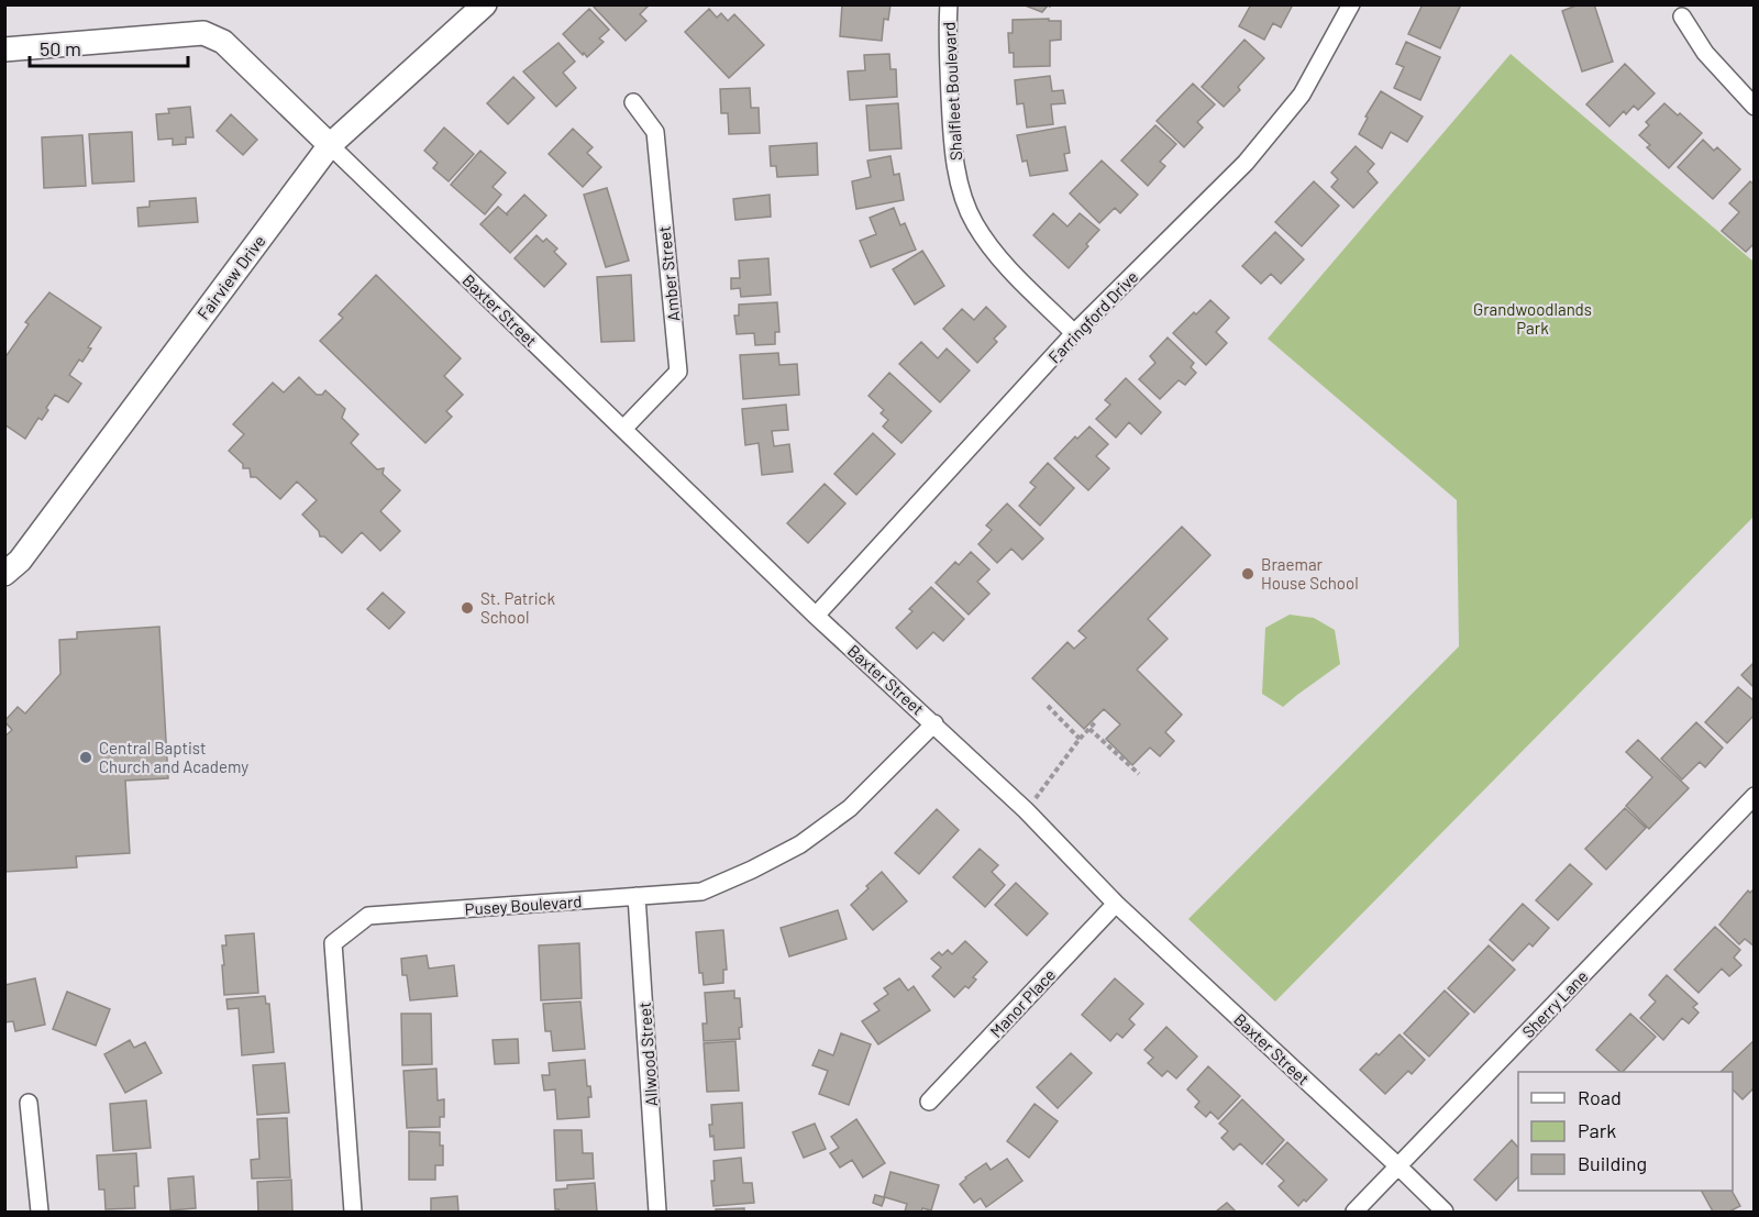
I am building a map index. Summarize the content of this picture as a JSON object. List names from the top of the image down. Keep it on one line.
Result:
{"streets":{"main road":["Fairview Drive"],"street":["Shalfleet Boulevard","Amber Street","Baxter Street","Farringford Drive","Pusey Boulevard","Manor Place","Sherry Lane","Allwood Street"]},"crossings":[["Shalfleet Boulevard","Farringford Drive"],["Amber Street","Baxter Street"],["Fairview Drive","Baxter Street"],["Baxter Street","Farringford Drive"],["Baxter Street","Pusey Boulevard"],["Baxter Street","Manor Place"],["Baxter Street","Sherry Lane"],["Pusey Boulevard","Allwood Street"]],"parks":["Grandwoodlands Park"],"places":["Braemar House School","St. Patrick School","Central Baptist Church and Academy"],"legend":["Road","Park","Building"],"scale_bar":"50 m"}
